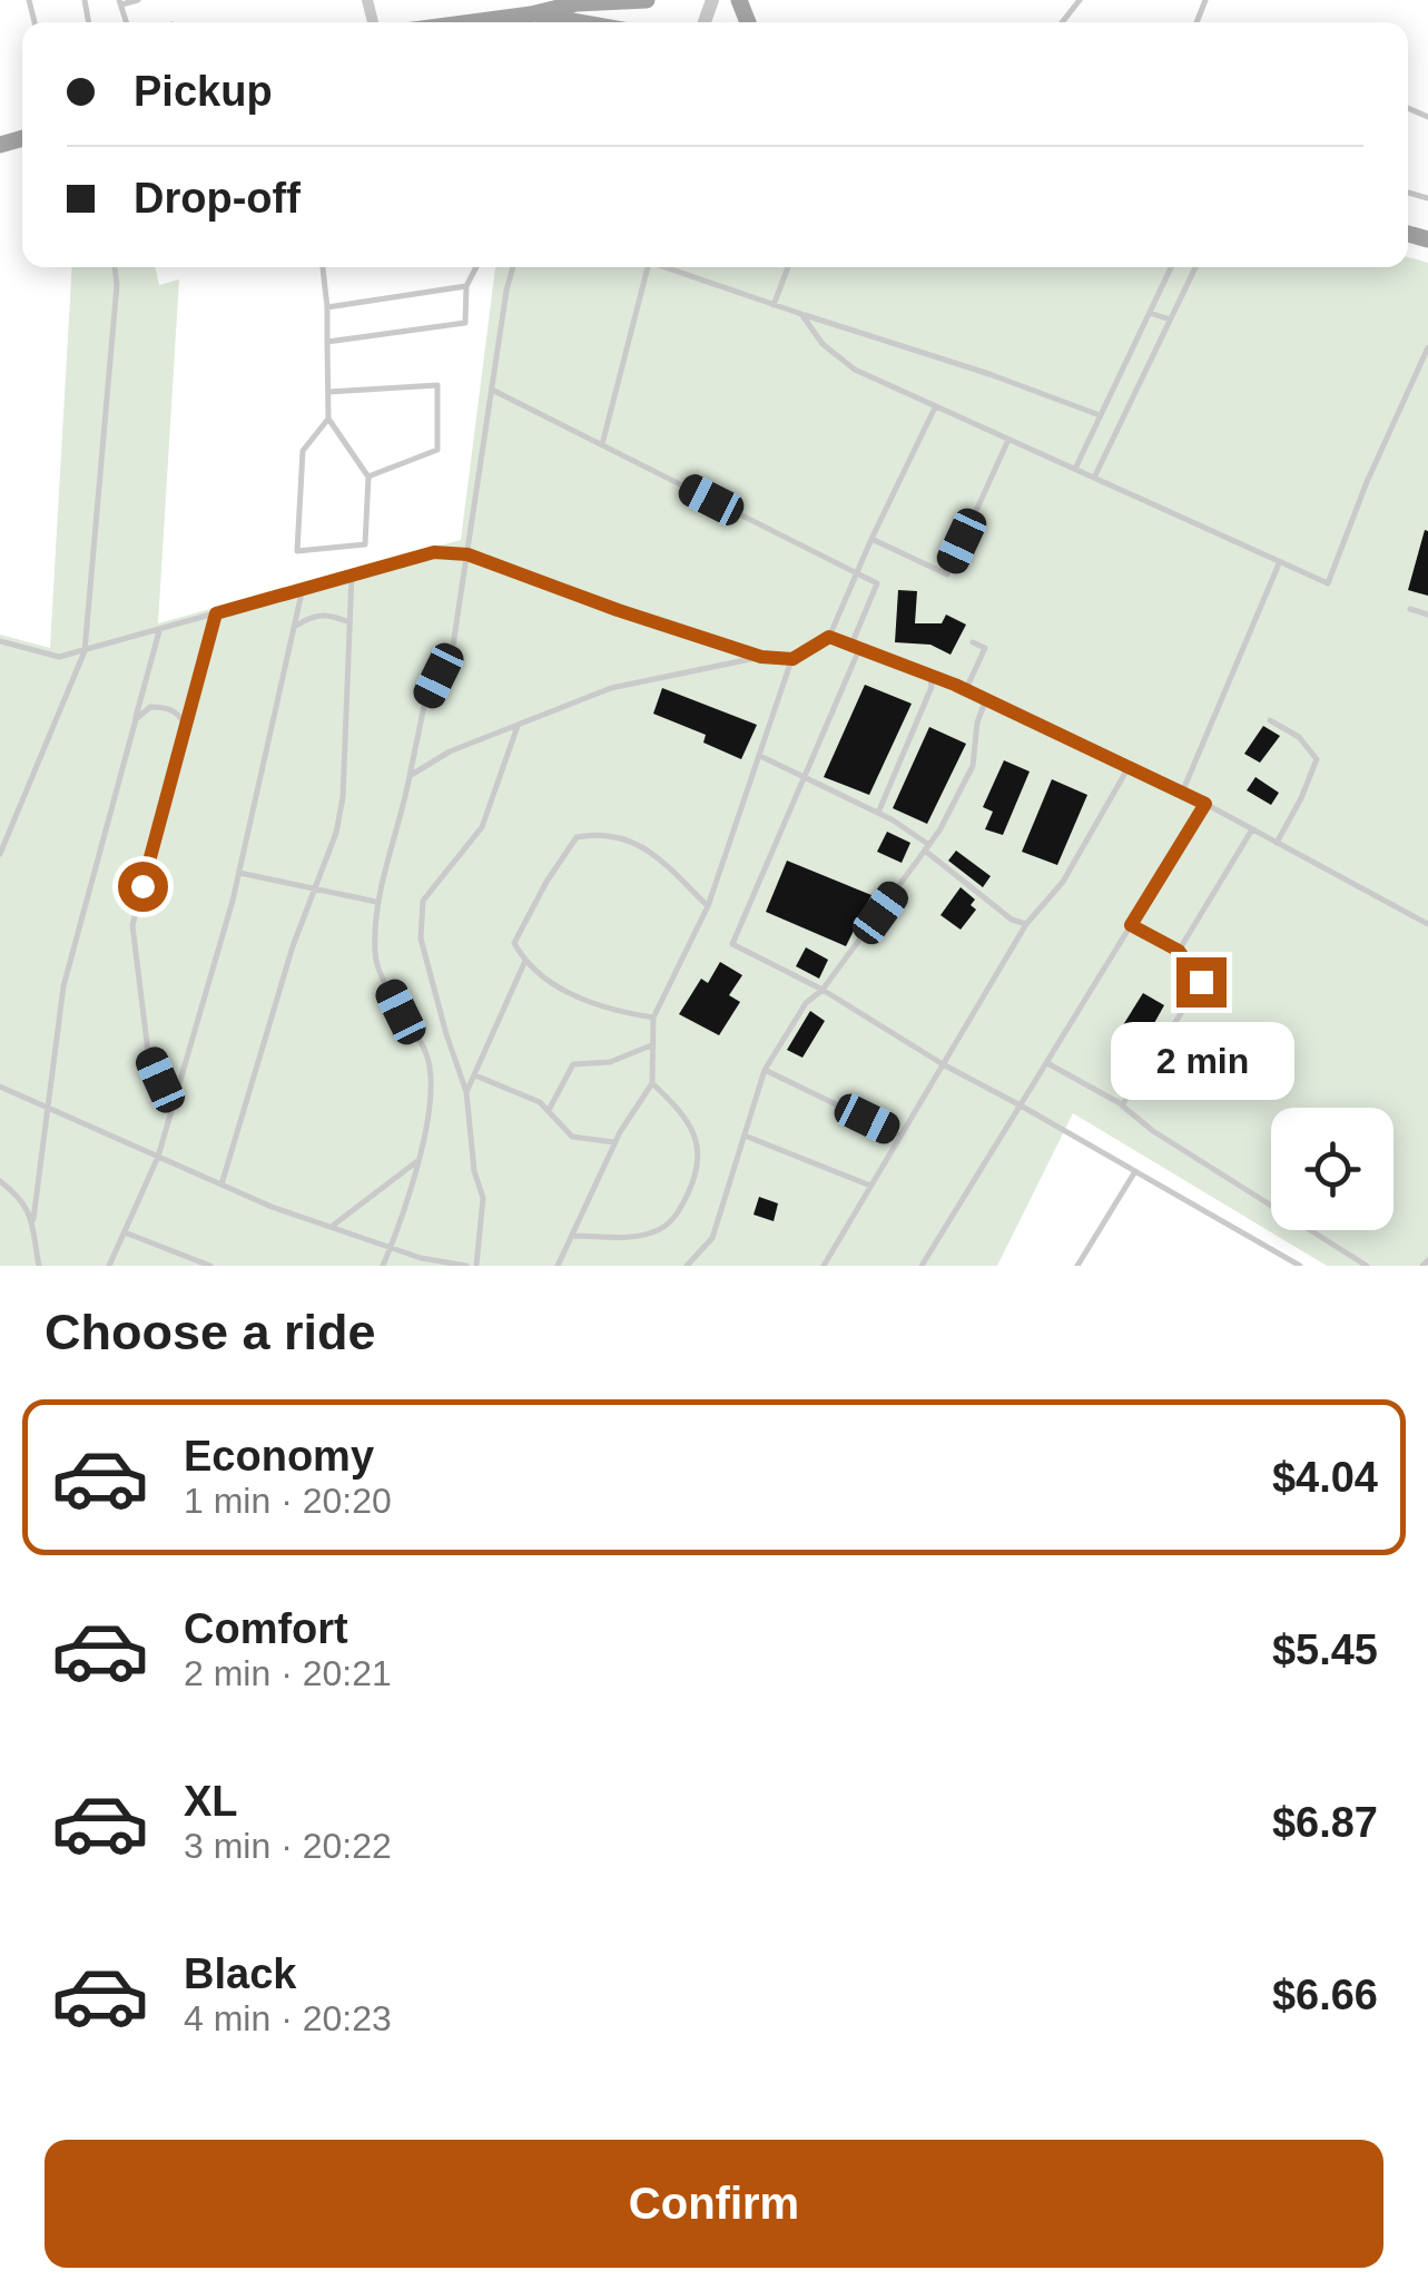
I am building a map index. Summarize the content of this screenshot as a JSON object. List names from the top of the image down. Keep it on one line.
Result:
{"page":{"banner":["Pickup","Drop-off"],"bubble":"2 min","heading":"Choose a ride","list":[{"name":"Economy","note":"1 min · 20:20","value":"$4.04"},{"name":"Comfort","note":"2 min · 20:21","value":"$5.45"},{"name":"XL","note":"3 min · 20:22","value":"$6.87"},{"name":"Black","note":"4 min · 20:23","value":"$6.66"}],"buttons":"Confirm"}}
